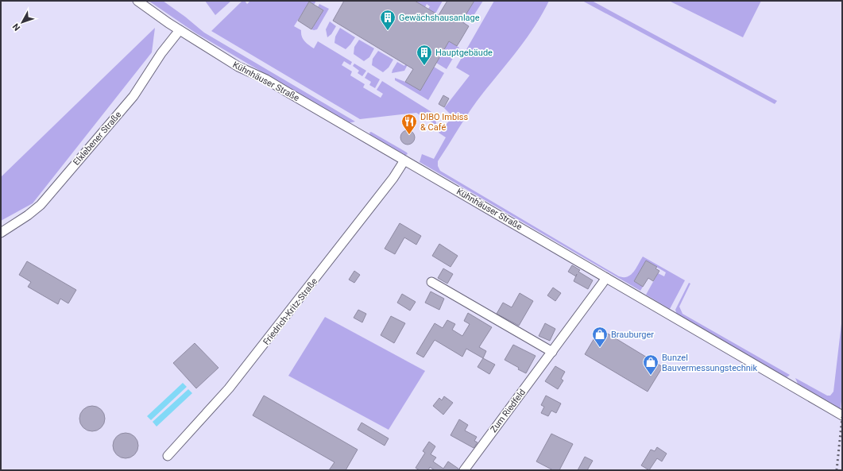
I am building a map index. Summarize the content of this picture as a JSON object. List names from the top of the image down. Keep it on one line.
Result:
{"streets":{"street":["Kühnhäuser Straße","Elxlebener Straße","Friedrich-Kritz-Straße","Zum Riedfeld"]},"crossings":[["Kühnhäuser Straße","Elxlebener Straße"],["Kühnhäuser Straße","Friedrich-Kritz-Straße"],["Kühnhäuser Straße","Zum Riedfeld"]],"places":{"building":["Gewächshausanlage","Hauptgebäude"],"restaurant":["DIBO Imbiss & Café"],"shop":["Brauburger","Bunzel Bauvermessungstechnik"]},"north":"bottom left"}
